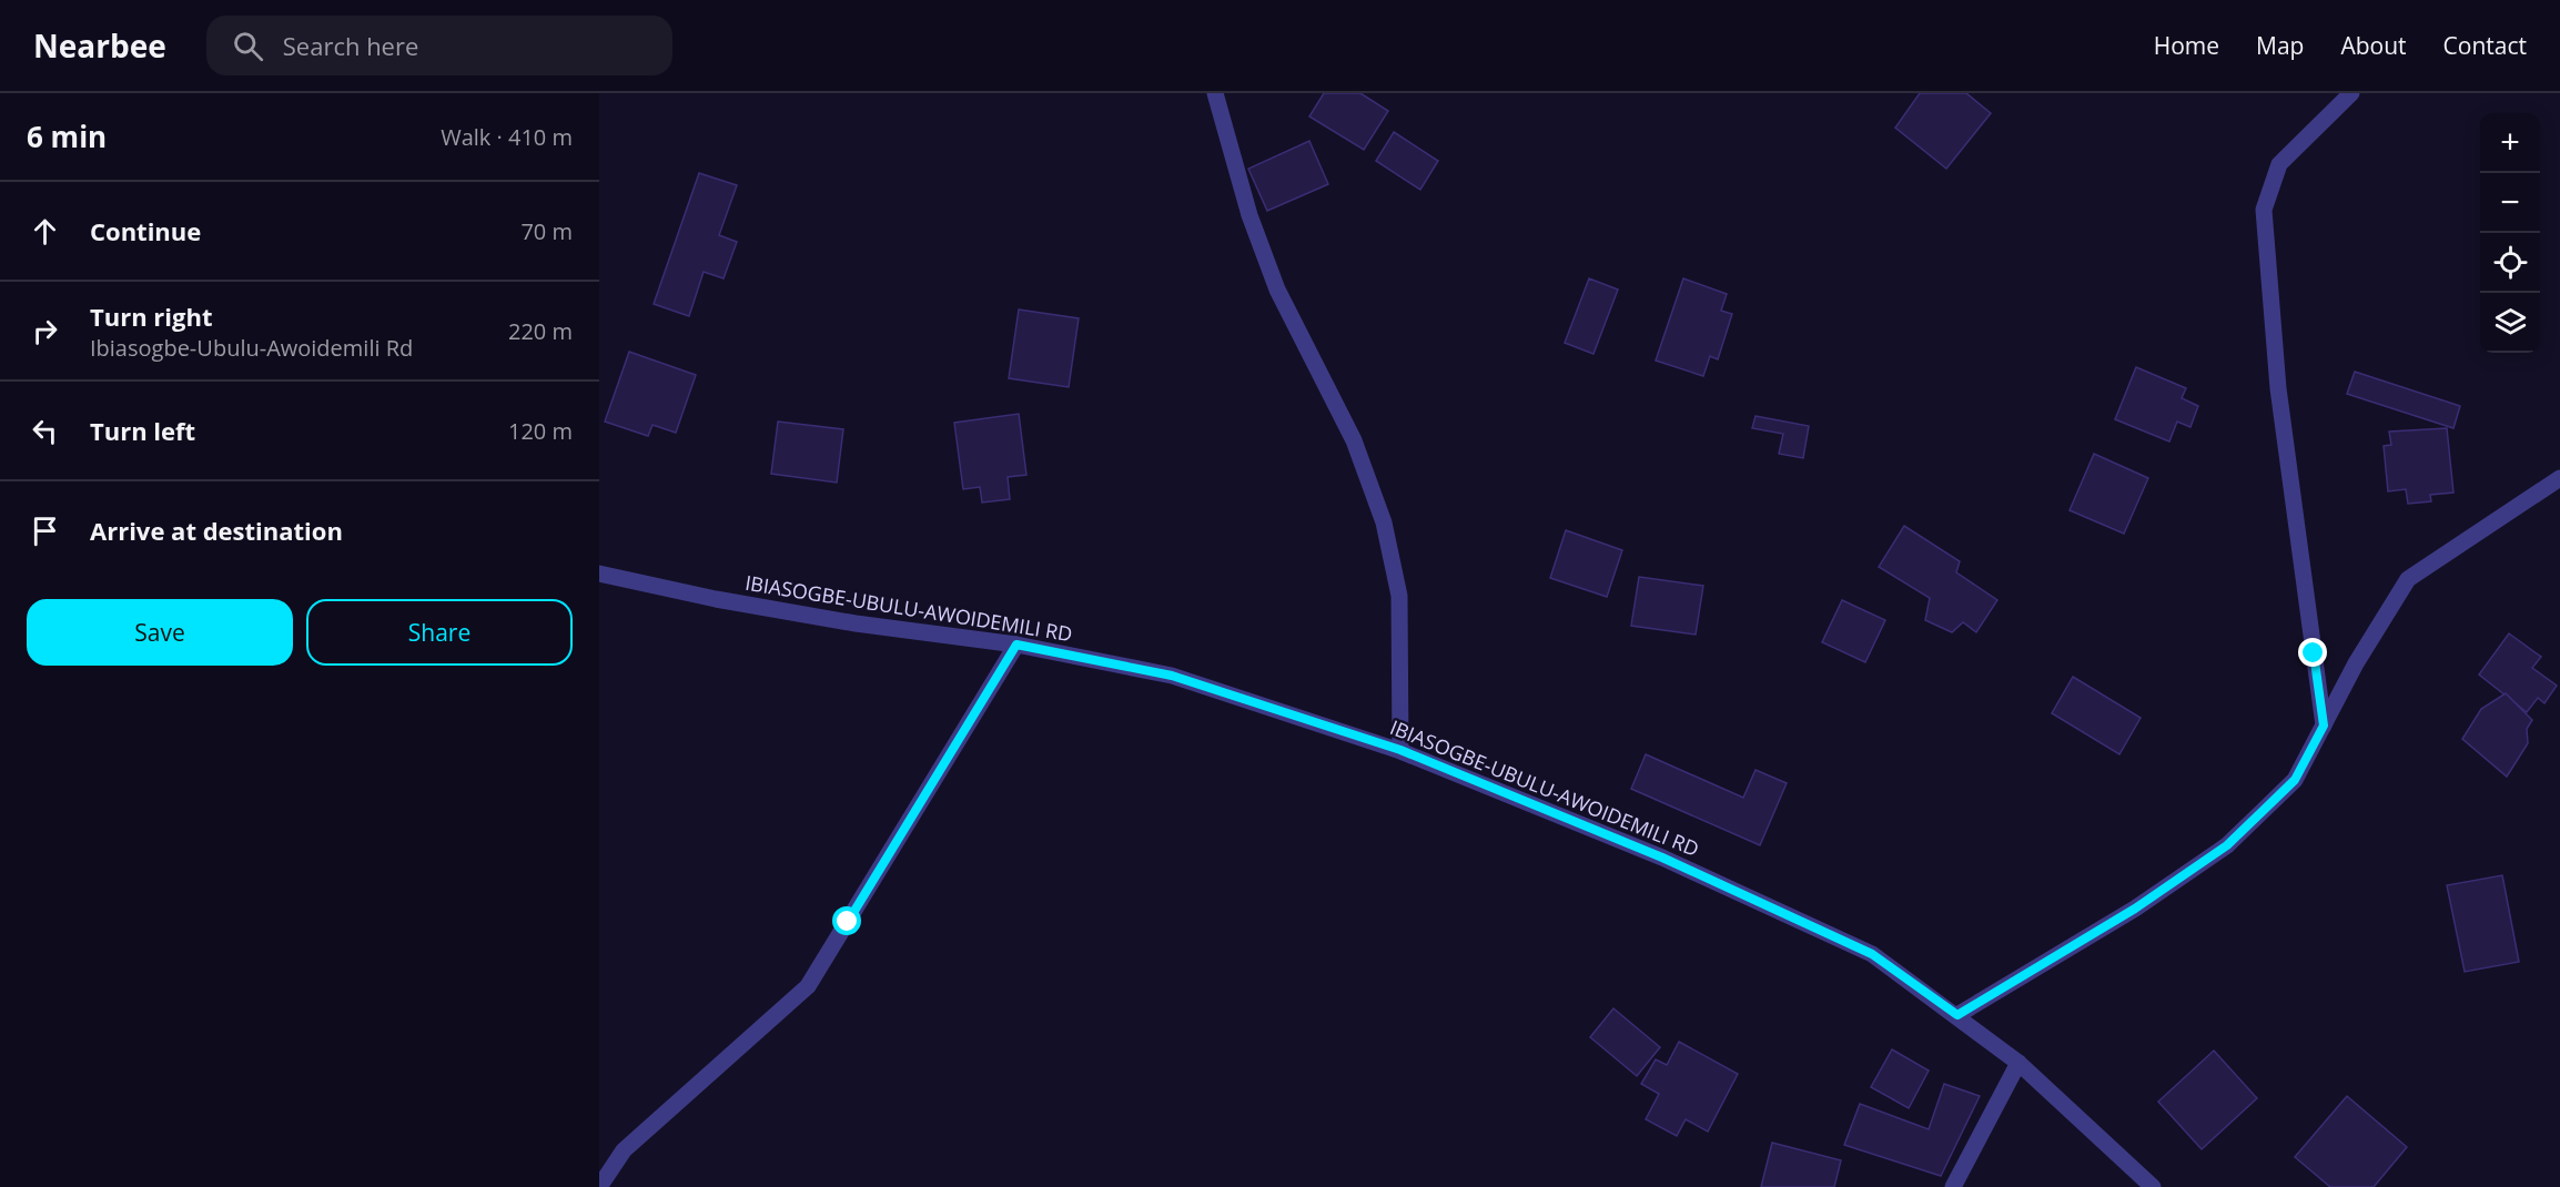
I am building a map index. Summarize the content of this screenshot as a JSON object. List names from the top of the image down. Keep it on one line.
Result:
{"streets":{"street":["IBIASOGBE-UBULU-AWOIDEMILI RD"]},"page":{"header":"Nearbee","search":"Search here","nav":["Home","Map","About","Contact"],"heading":["6 min","Walk · 410 m"],"map_buttons":["+","−"],"list":[["Continue","70 m"],["Turn right","Ibiasogbe-Ubulu-Awoidemili Rd","220 m"],["Turn left","120 m"],"Arrive at destination"],"buttons":["Save","Share"]}}
